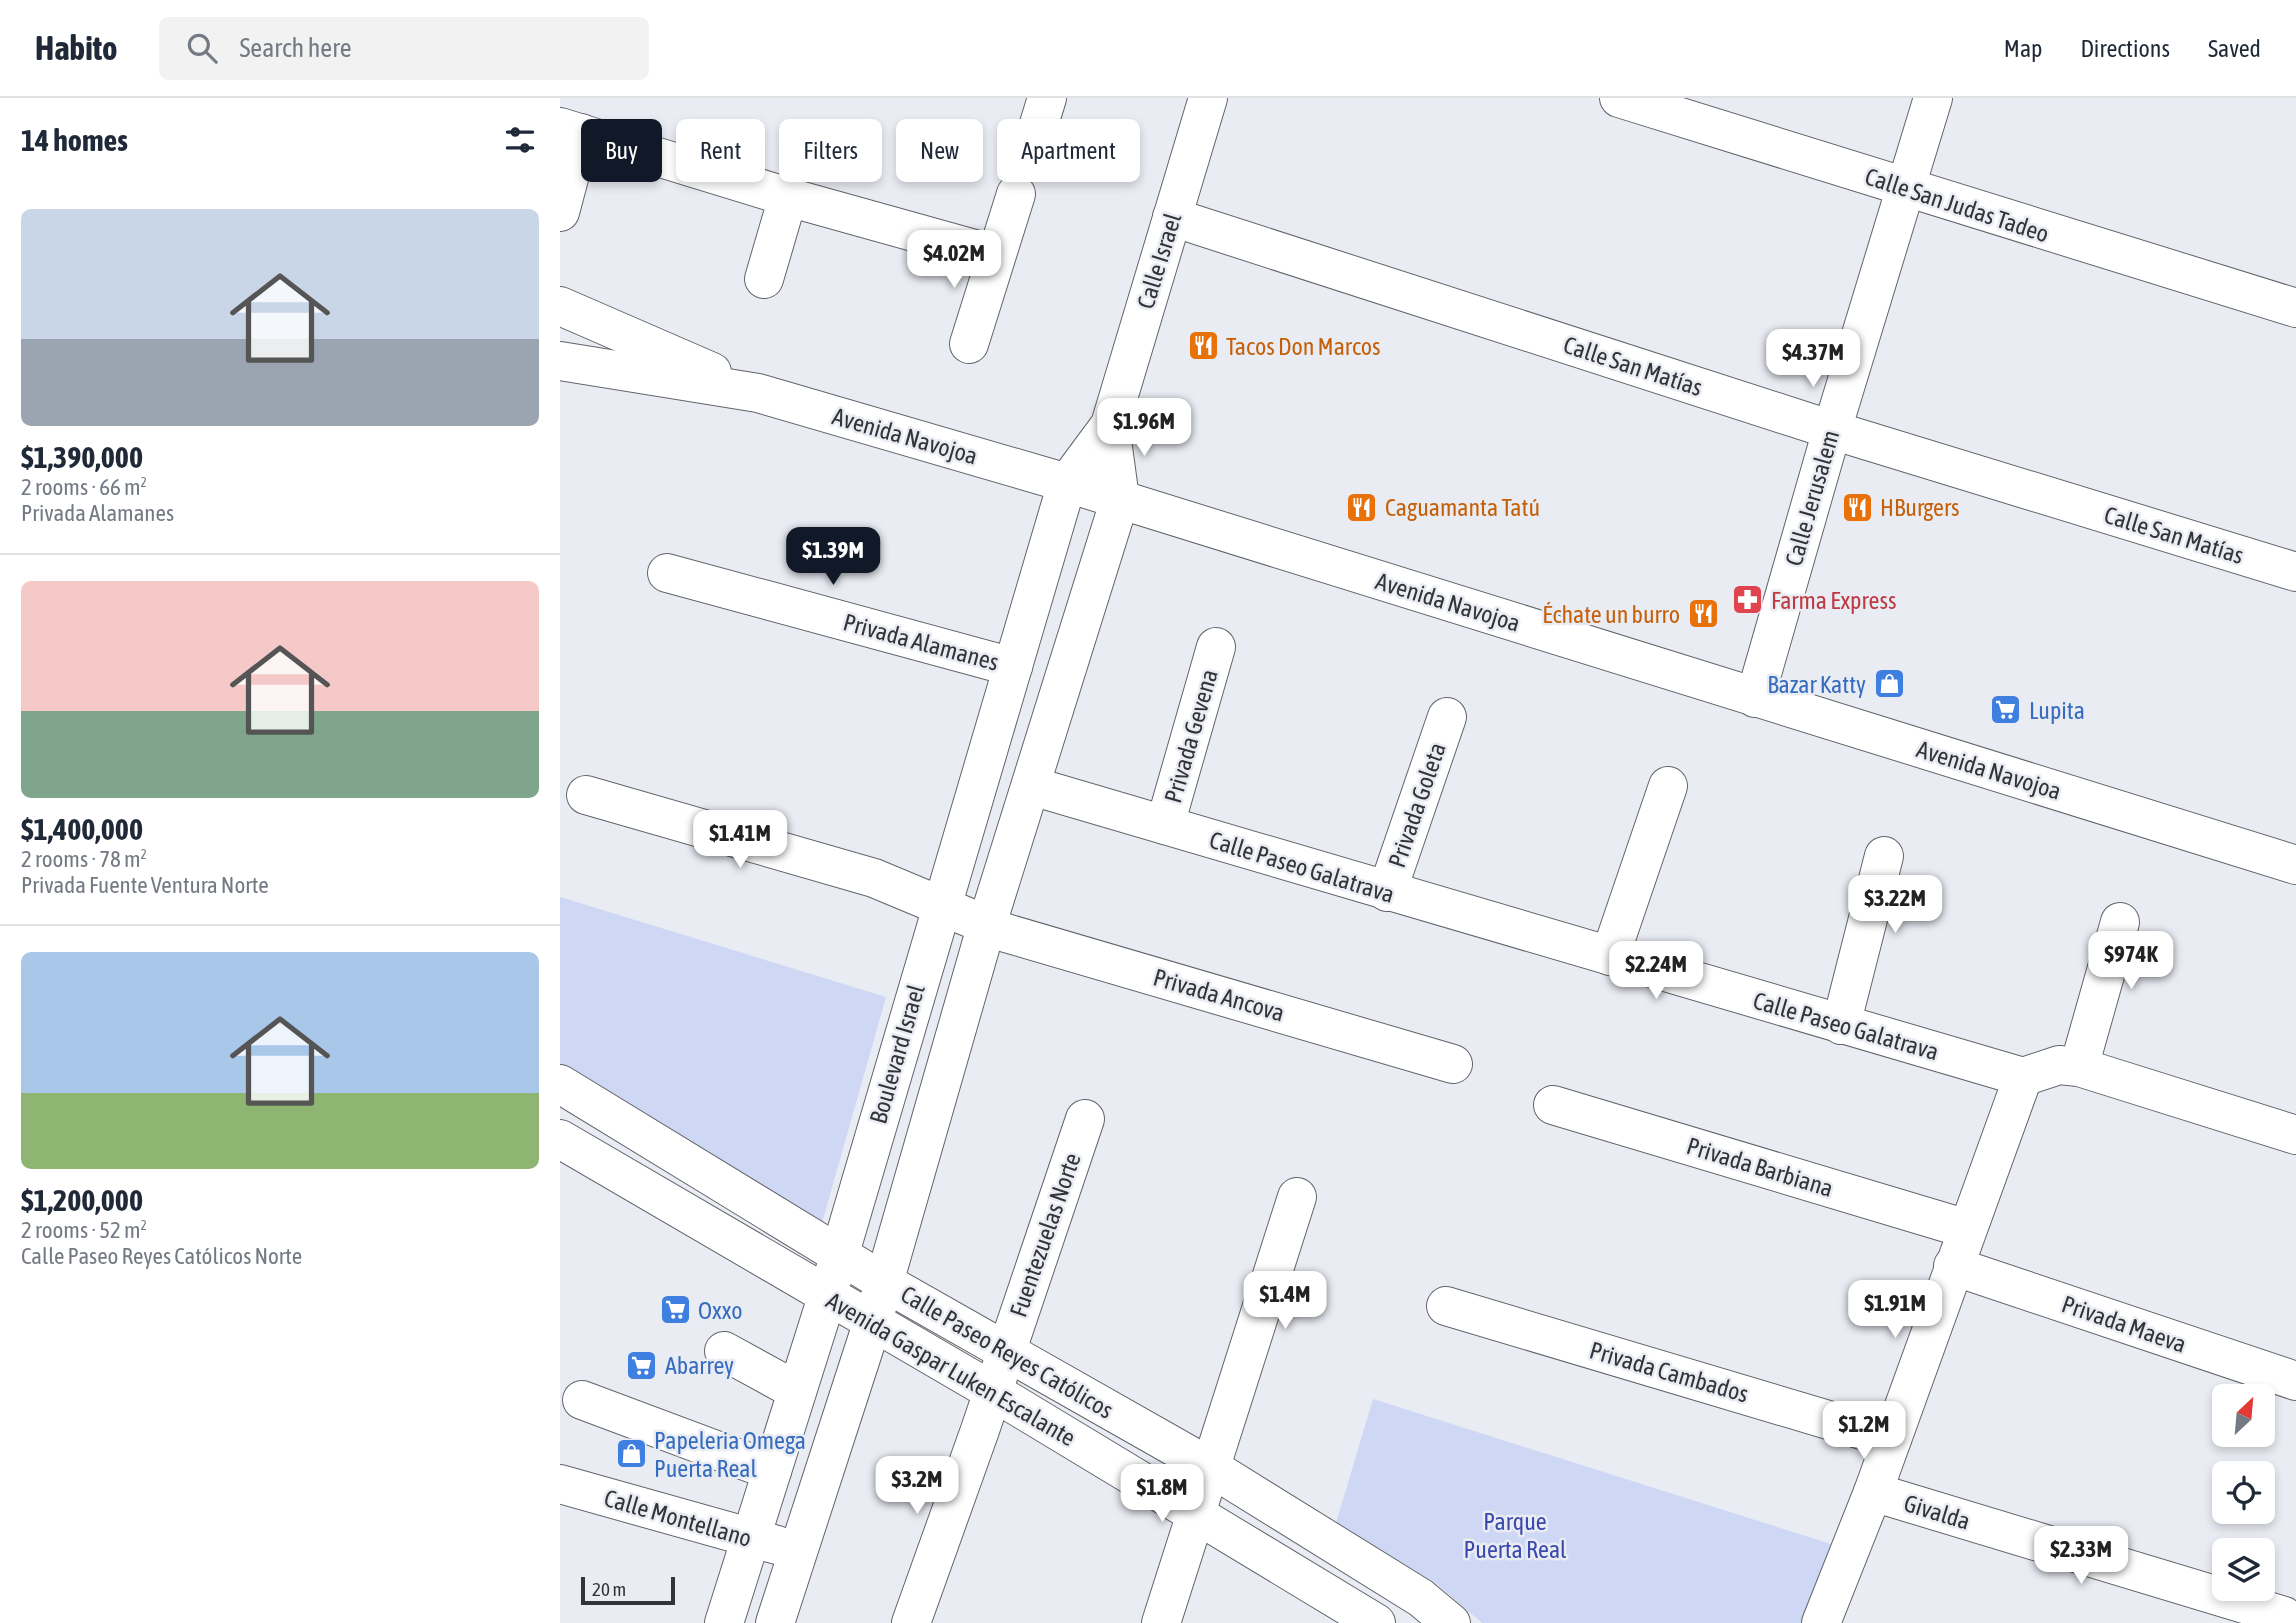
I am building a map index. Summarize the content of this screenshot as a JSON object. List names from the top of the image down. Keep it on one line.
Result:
{"streets":{"street":["Calle San Judas Tadeo","Calle Israel","Calle San Matías","Avenida Navojoa","Calle Jerusalem","Privada Alamanes","Privada Gevena","Privada Goleta","Calle Paseo Galatrava","Privada Ancova","Boulevard Israel","Privada Barbiana","Fuentezuelas Norte","Privada Maeva","Calle Paseo Reyes Católicos","Avenida Gaspar Luken Escalante","Privada Cambados","Givalda","Calle Montellano"]},"crossings":[["Calle San Judas Tadeo","Calle Jerusalem"],["Calle Israel","Calle San Matías"],["Calle Israel","Avenida Navojoa"],["Calle Israel","Boulevard Israel"],["Calle San Matías","Calle Jerusalem"],["Avenida Navojoa","Calle Jerusalem"],["Avenida Navojoa","Boulevard Israel"],["Privada Alamanes","Boulevard Israel"],["Privada Gevena","Calle Paseo Galatrava"],["Privada Goleta","Calle Paseo Galatrava"],["Calle Paseo Galatrava","Boulevard Israel"],["Privada Ancova","Boulevard Israel"],["Boulevard Israel","Calle Paseo Reyes Católicos"],["Boulevard Israel","Avenida Gaspar Luken Escalante"],["Boulevard Israel","Calle Montellano"],["Fuentezuelas Norte","Calle Paseo Reyes Católicos"],["Fuentezuelas Norte","Avenida Gaspar Luken Escalante"]],"parks":["Parque Puerta Real"],"places":{"restaurant":["Tacos Don Marcos","Caguamanta Tatú","HBurgers","Échate un burro"],"pharmacy":["Farma Express"],"shop":["Bazar Katty","Papeleria Omega Puerta Real"],"supermarket":["Lupita","Oxxo","Abarrey"]},"scale_bar":"20 m","north":"top right","page":{"header":"Habito","search":"Search here","nav":["Map","Directions","Saved"],"heading":"14 homes","chip":["Buy","Rent","Filters","New","Apartment"],"list":[{"name":"$1,390,000","note":"2 rooms · 66 m² · Privada Alamanes"},{"name":"$1,400,000","note":"2 rooms · 78 m² · Privada Fuente Ventura Norte"},{"name":"$1,200,000","note":"2 rooms · 52 m² · Calle Paseo Reyes Católicos Norte"}],"price":["$4.02M","$4.37M","$1.96M","$1.39M","$1.41M","$3.22M","$974K","$2.24M","$1.4M","$1.91M","$1.2M","$3.2M","$1.8M","$2.33M"],"scale":"20 m"}}
